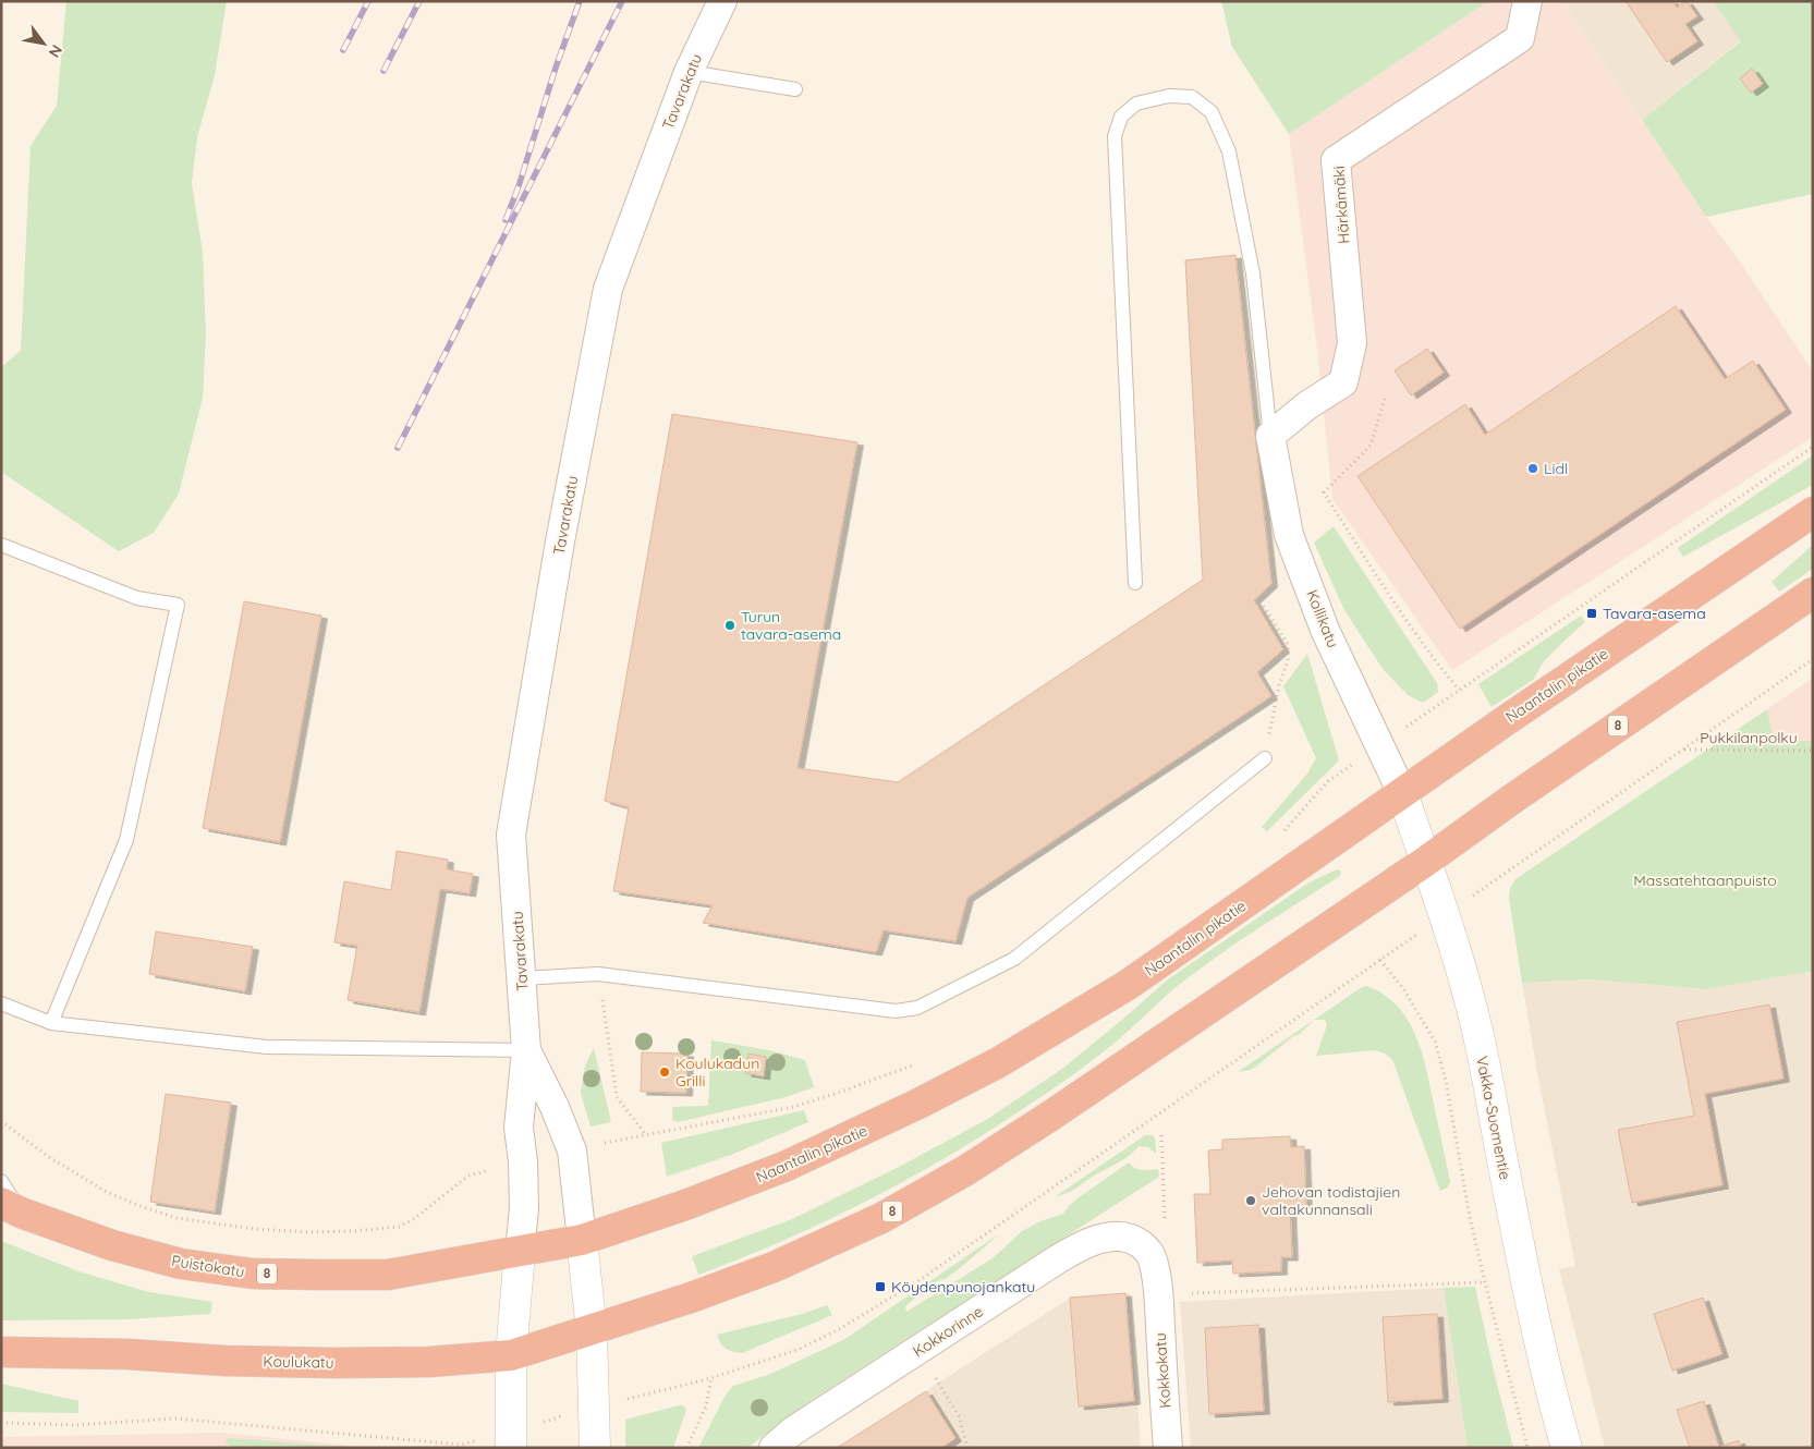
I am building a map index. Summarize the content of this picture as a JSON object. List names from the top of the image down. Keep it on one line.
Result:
{"streets":{"highway":["Naantalin pikatie","8","Puistokatu","Koulukatu"],"street":["Tavarakatu","Härkämäki","Kollikatu","Vakka-Suomentie","Kokkorinne","Kokkokatu"],"path":["Pukkilanpolku"]},"crossings":[["Tavarakatu","Naantalin pikatie"],["Tavarakatu","Puistokatu"],["Härkämäki","Kollikatu"],["Kollikatu","Naantalin pikatie"],["Kollikatu","Vakka-Suomentie"],["Naantalin pikatie","Vakka-Suomentie"],["Naantalin pikatie","Puistokatu"],["8","Vakka-Suomentie"],["8","Koulukatu"],["Kokkorinne","Kokkokatu"]],"parks":["Massatehtaanpuisto"],"places":{"other":["Lidl","Turun tavara-asema","Koulukadun Grilli","Jehovan todistajien valtakunnansali"],"transit":["Tavara-asema","Köydenpunojankatu"]},"north":"bottom right"}
